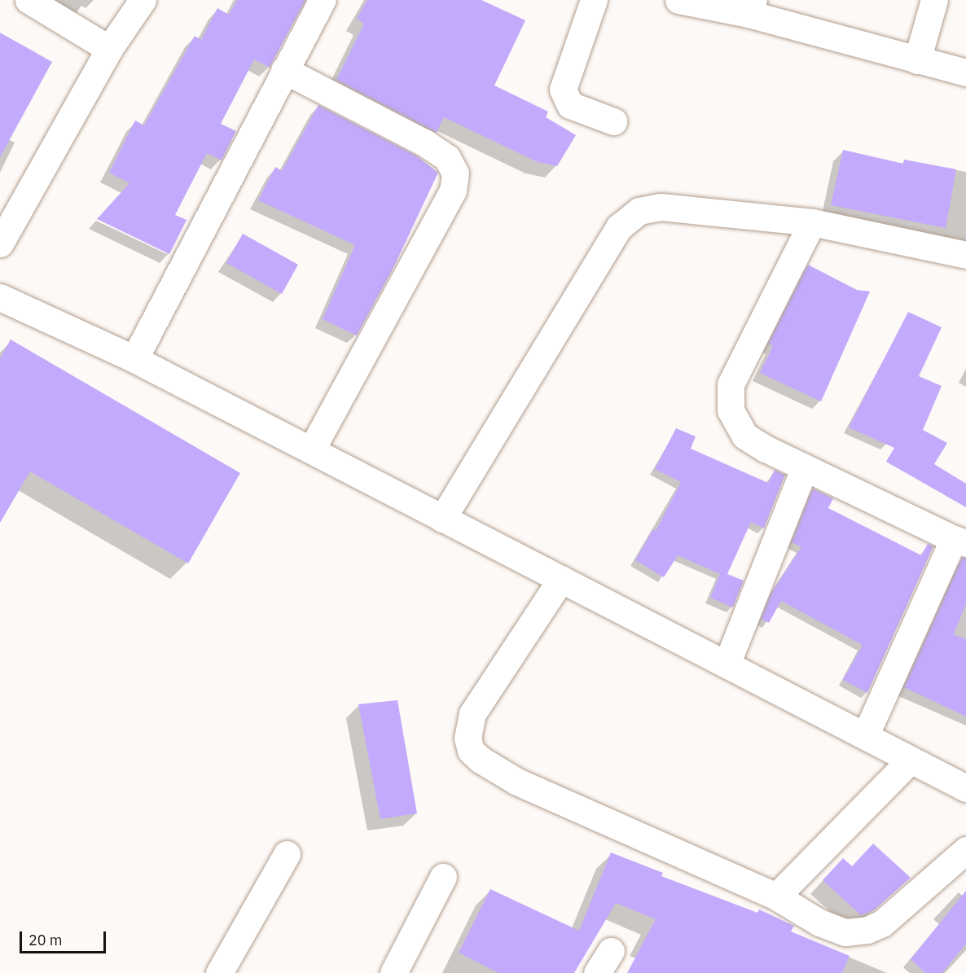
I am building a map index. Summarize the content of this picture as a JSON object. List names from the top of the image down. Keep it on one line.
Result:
{"scale_bar":"20 m"}
